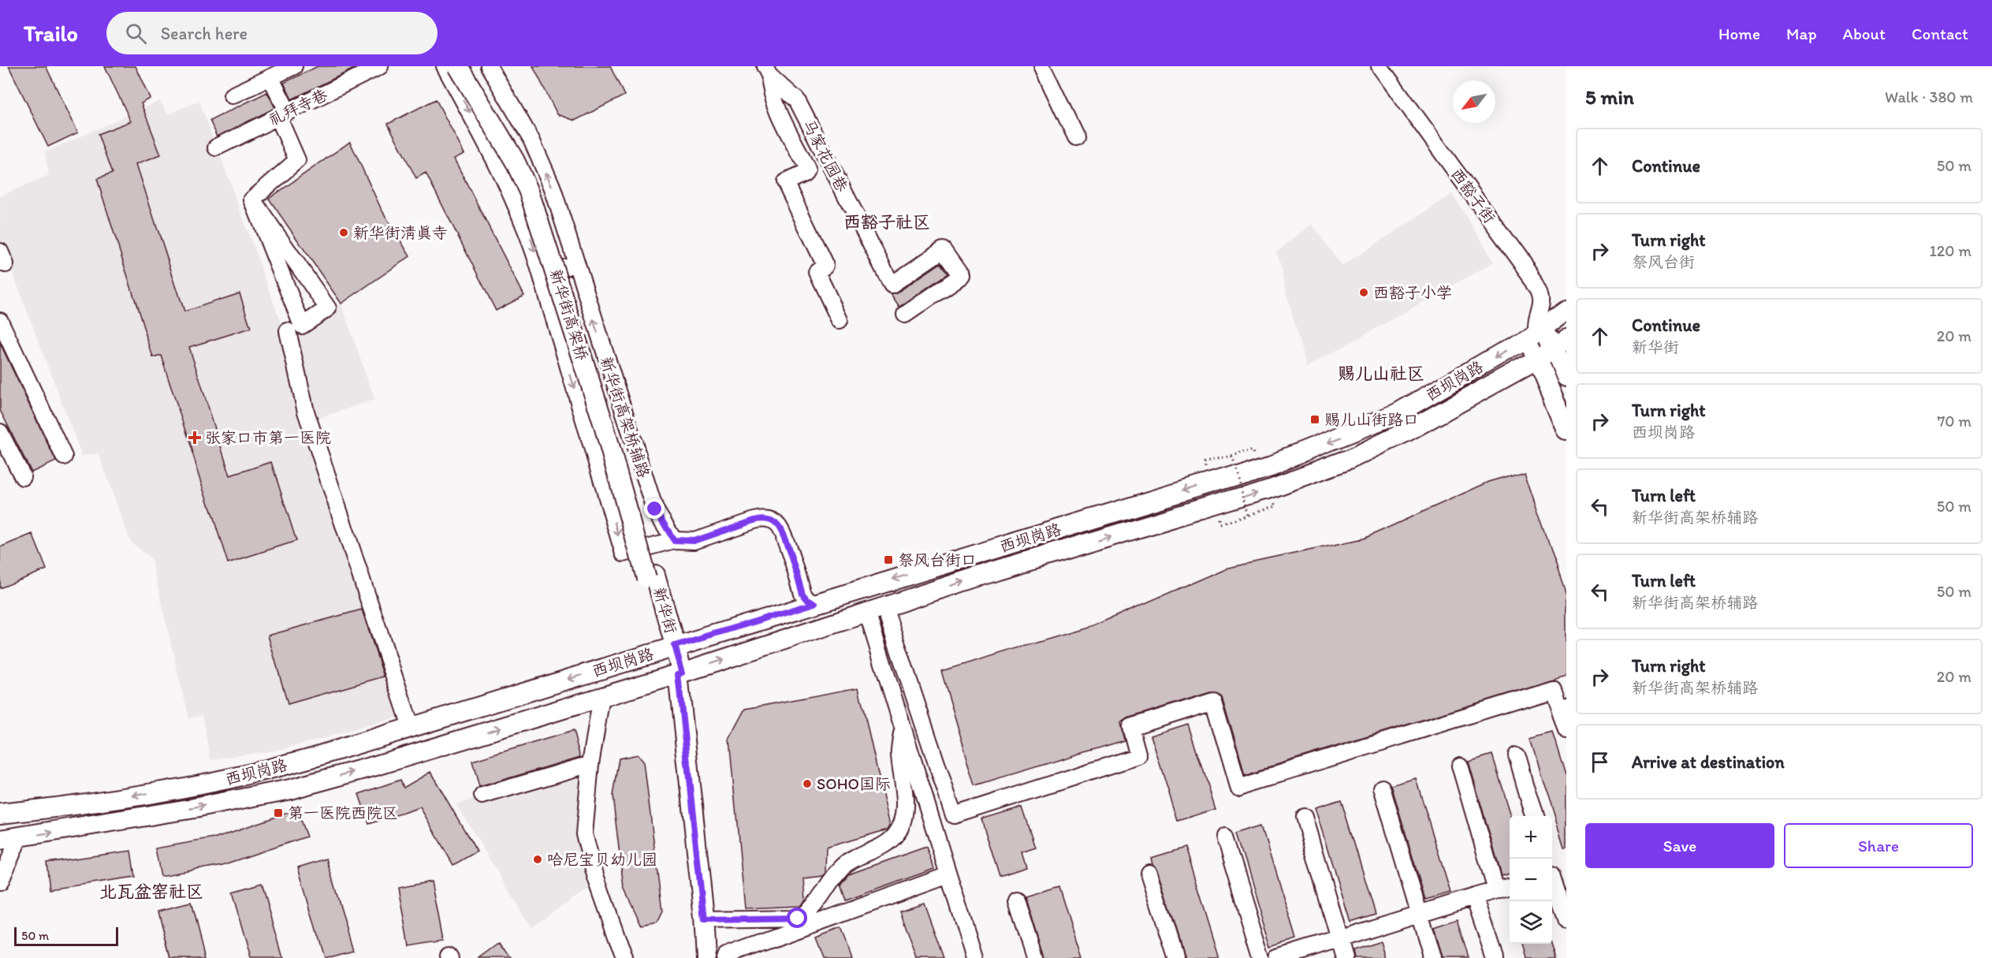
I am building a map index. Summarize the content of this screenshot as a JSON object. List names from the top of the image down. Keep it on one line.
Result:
{"streets":{"main road":["新华街高架桥","西坝岗路","新华街"],"street":["礼拜寺巷","马家花园巷","西豁子街","新华街高架桥辅路"]},"crossings":[["西豁子街","西坝岗路"],["新华街高架桥","新华街"],["西坝岗路","新华街"]],"districts":["西豁子社区","赐儿山社区","北瓦盆窑社区"],"places":{"other":["新华街清真寺","西豁子小学","SOHO国际","哈尼宝贝幼儿园"],"transit":["赐儿山街路口","祭风台街口","第一医院西院区"],"health":["张家口市第一医院"]},"scale_bar":"50 m","north":"bottom left","page":{"header":"Trailo","search":"Search here","nav":["Home","Map","About","Contact"],"heading":["5 min","Walk · 380 m"],"list":[["Continue","50 m"],["Turn right","祭风台街","120 m"],["Continue","新华街","20 m"],["Turn right","西坝岗路","70 m"],["Turn left","新华街高架桥辅路","50 m"],["Turn left","新华街高架桥辅路","50 m"],["Turn right","新华街高架桥辅路","20 m"],"Arrive at destination"],"buttons":["Save","Share"],"map_buttons":["+","−"],"scale":"50 m"}}
